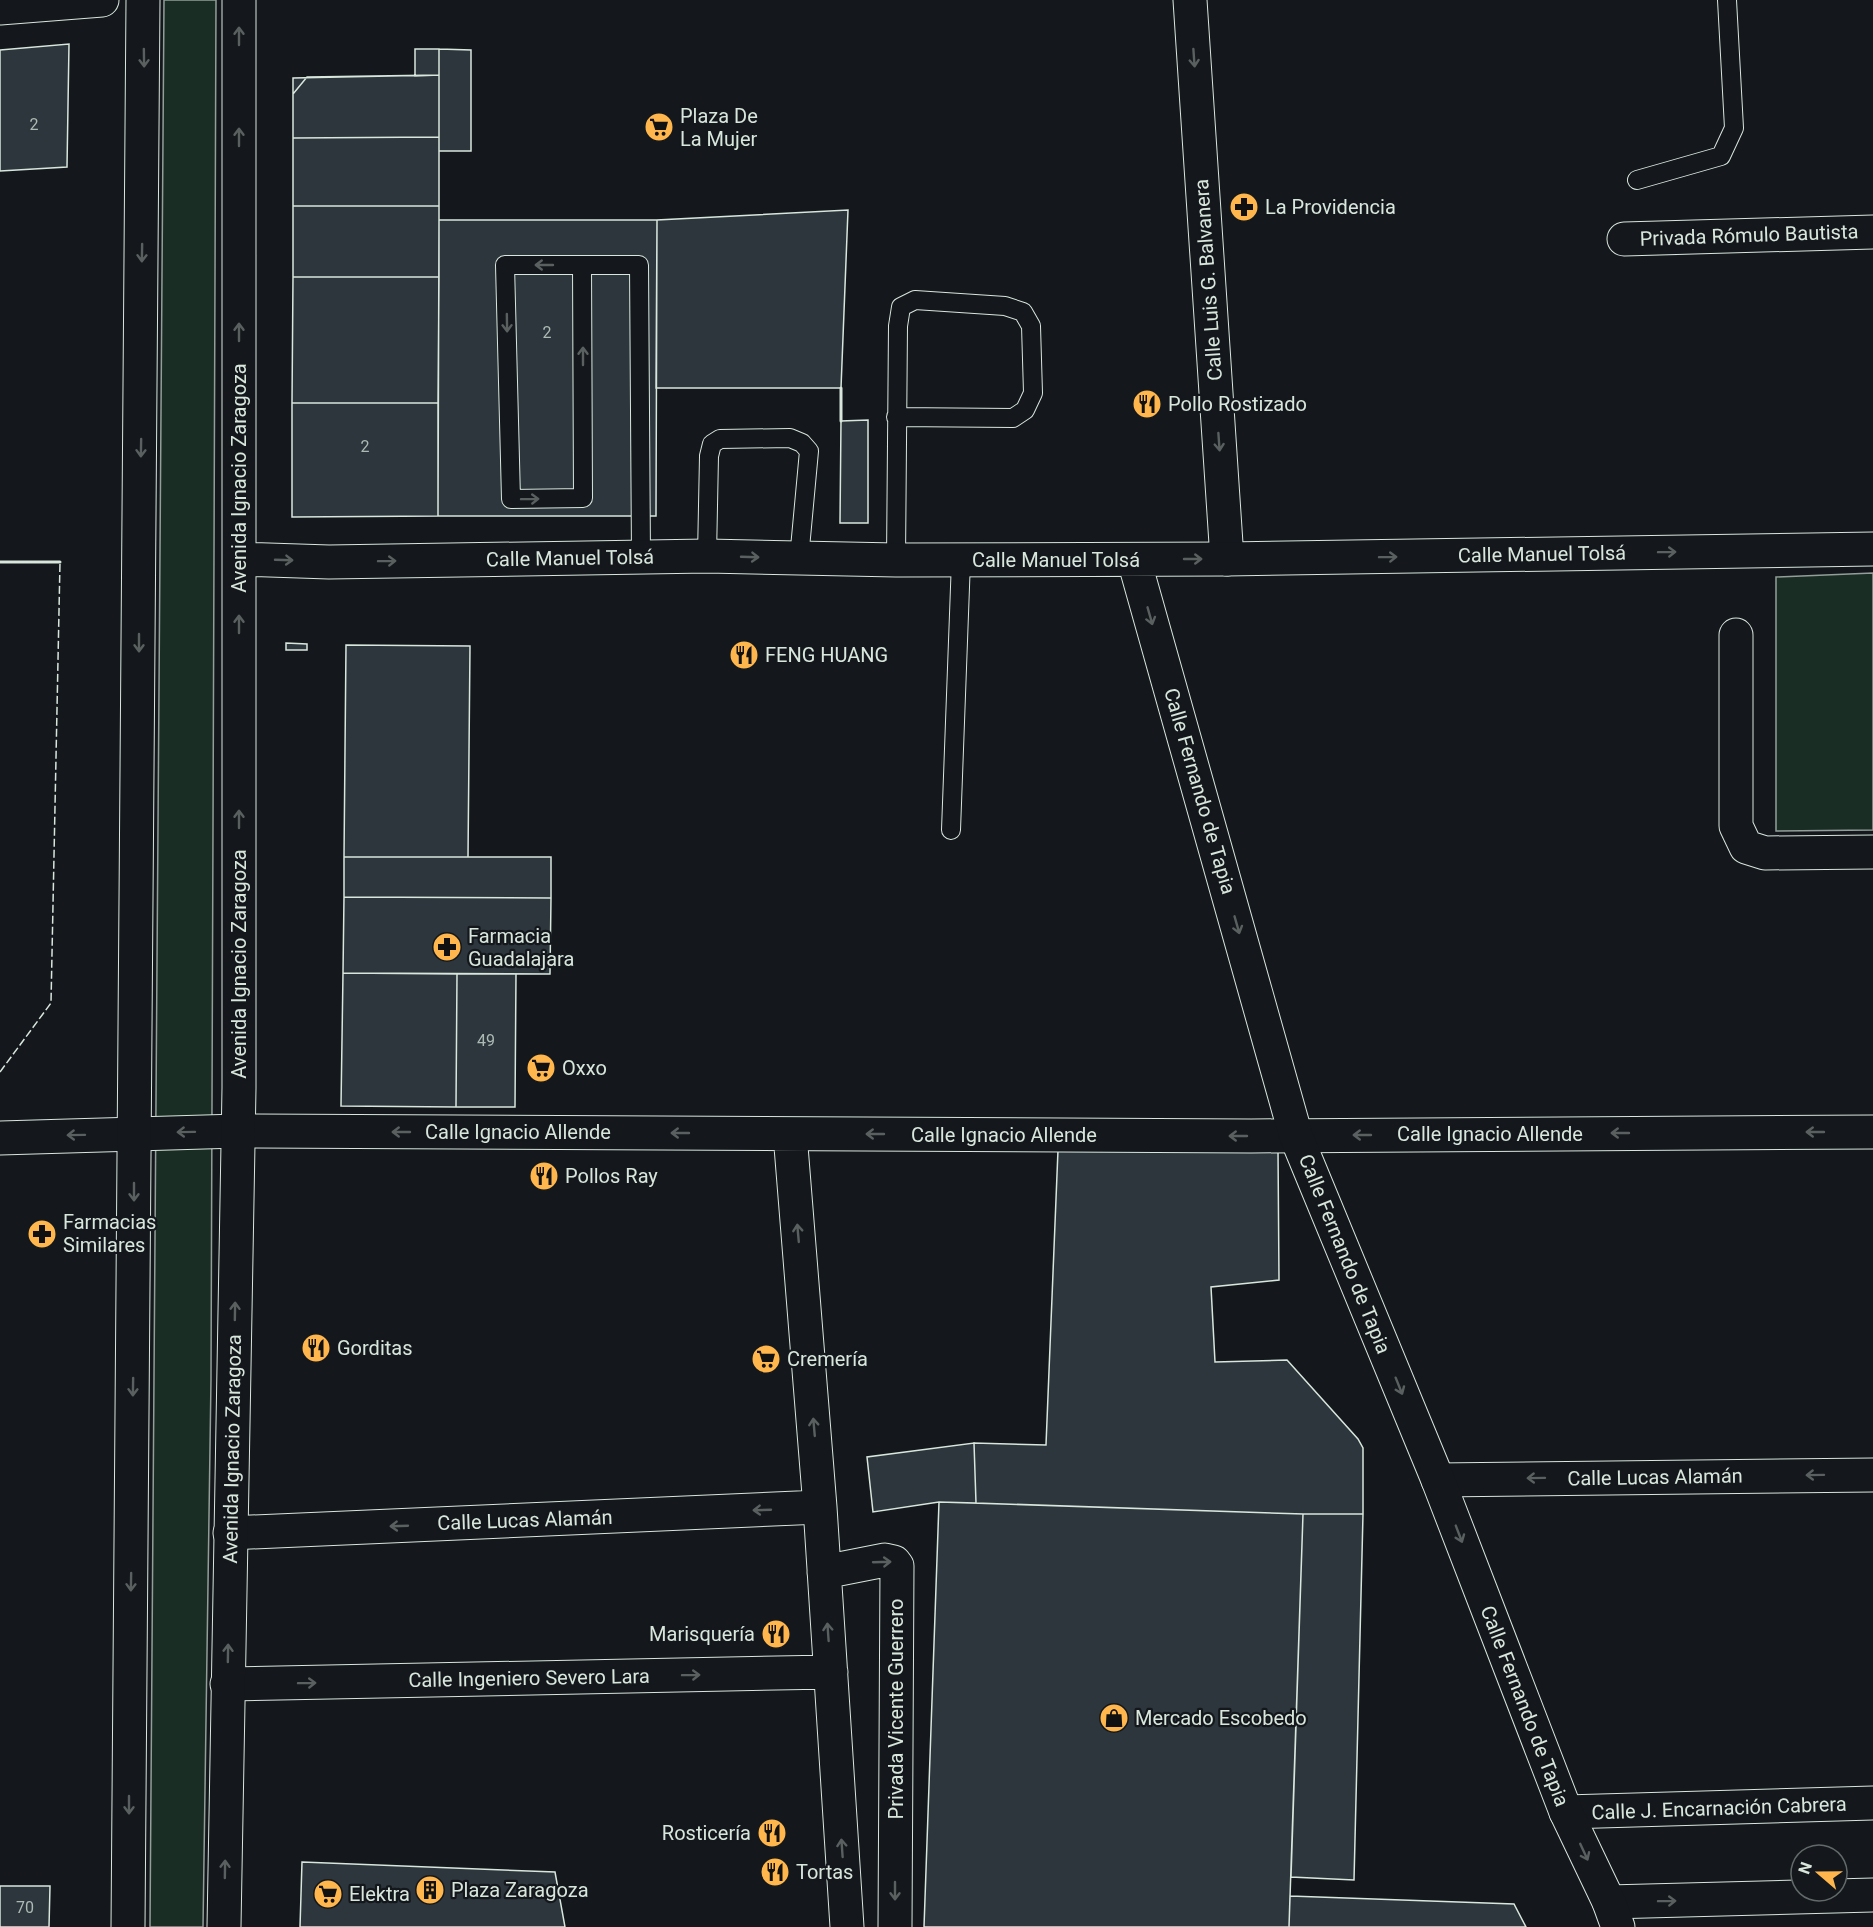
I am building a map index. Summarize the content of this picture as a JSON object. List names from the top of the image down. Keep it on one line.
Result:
{"streets":{"street":["Privada Rómulo Bautista","Calle Luis G. Balvanera","Avenida Ignacio Zaragoza","Calle Manuel Tolsá","Calle Fernando de Tapia","Calle Ignacio Allende","Calle Lucas Alamán","Calle Ingeniero Severo Lara","Privada Vicente Guerrero","Calle J. Encarnación Cabrera"]},"crossings":[["Calle Luis G. Balvanera","Calle Manuel Tolsá"],["Avenida Ignacio Zaragoza","Calle Manuel Tolsá"],["Avenida Ignacio Zaragoza","Calle Ignacio Allende"],["Avenida Ignacio Zaragoza","Calle Lucas Alamán"],["Avenida Ignacio Zaragoza","Calle Ingeniero Severo Lara"],["Calle Manuel Tolsá","Calle Fernando de Tapia"],["Calle Fernando de Tapia","Calle Ignacio Allende"],["Calle Fernando de Tapia","Calle Lucas Alamán"],["Calle Fernando de Tapia","Calle J. Encarnación Cabrera"]],"one_way":["Calle Luis G. Balvanera","Calle Manuel Tolsá","Calle Fernando de Tapia","Calle Ignacio Allende","Calle Lucas Alamán","Calle Ingeniero Severo Lara"],"places":{"supermarket":["Plaza De La Mujer","Oxxo","Cremería","Elektra"],"pharmacy":["La Providencia","Farmacia Guadalajara","Farmacias Similares"],"restaurant":["Pollo Rostizado","FENG HUANG","Pollos Ray","Gorditas","Marisquería","Rosticería","Tortas"],"shop":["Mercado Escobedo"],"building":["Plaza Zaragoza"]},"house_numbers":["2","2","2","49","70"],"north":"left"}
